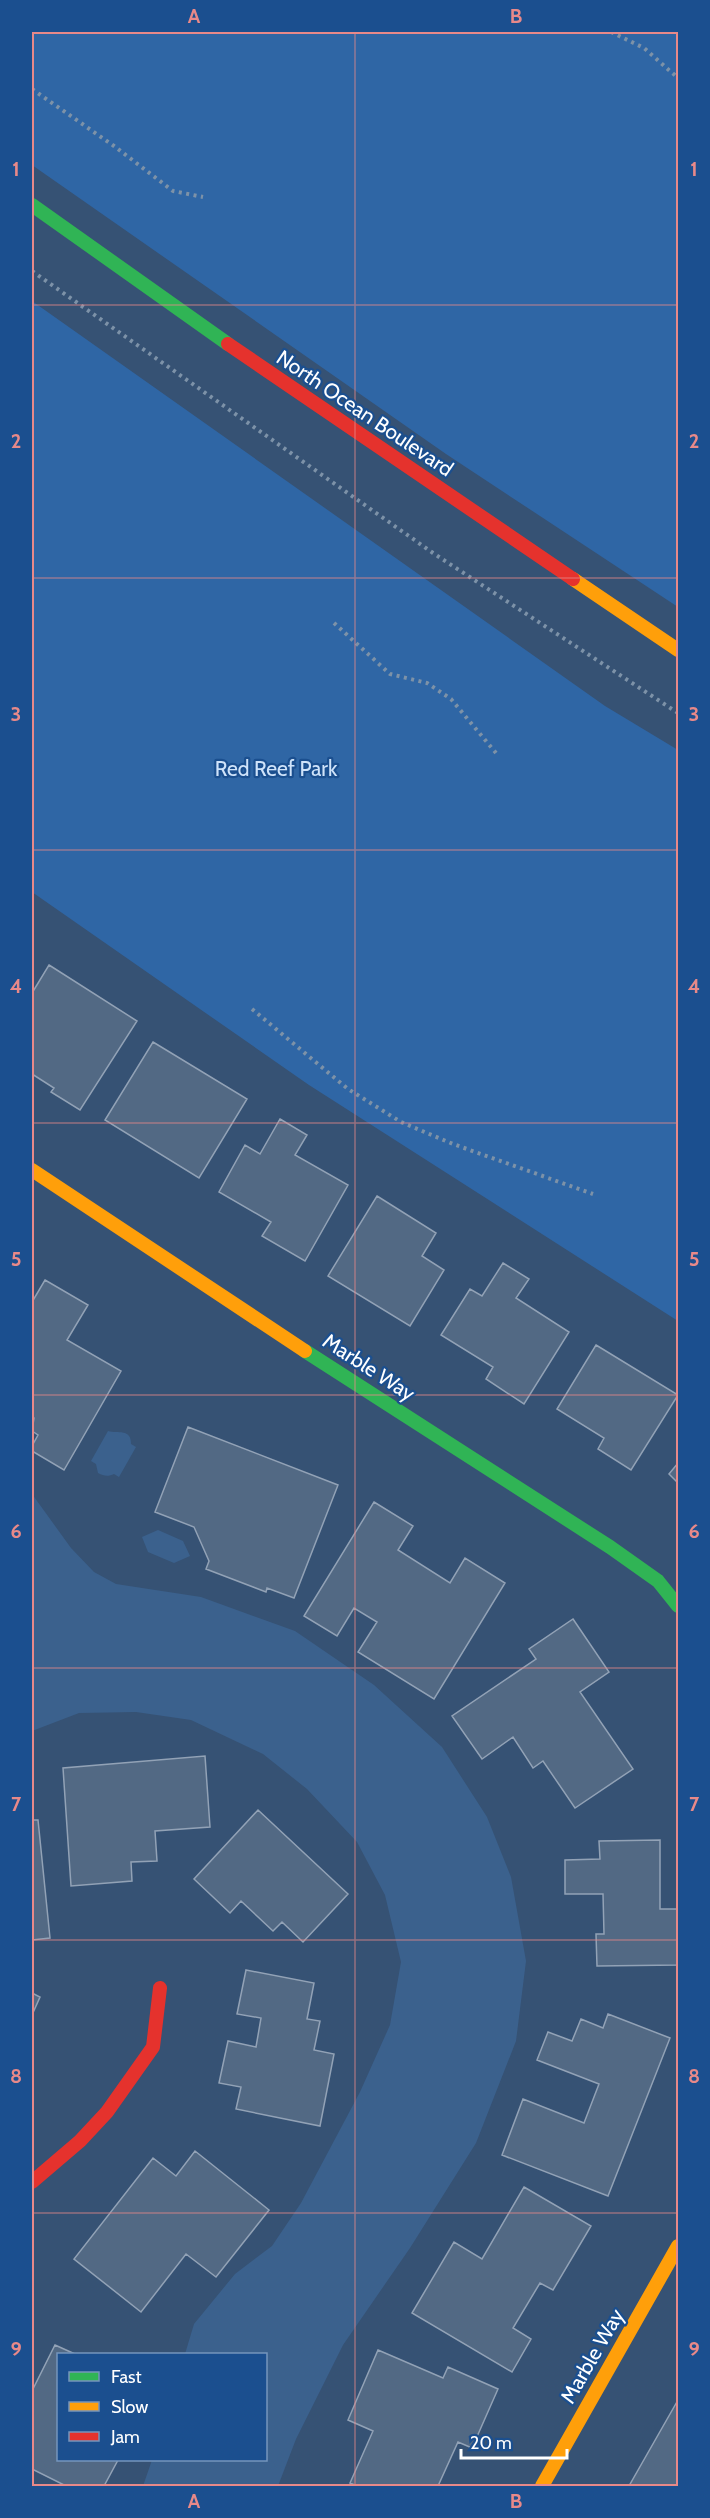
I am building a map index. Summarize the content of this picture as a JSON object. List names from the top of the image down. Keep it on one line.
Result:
{"streets":{"street":["North Ocean Boulevard","Marble Way"]},"parks":["Red Reef Park"],"legend":["Fast","Slow","Jam"],"scale_bar":"20 m","grid":{"columns":["A","B"],"rows":["1","2","3","4","5","6","7","8","9"]}}
